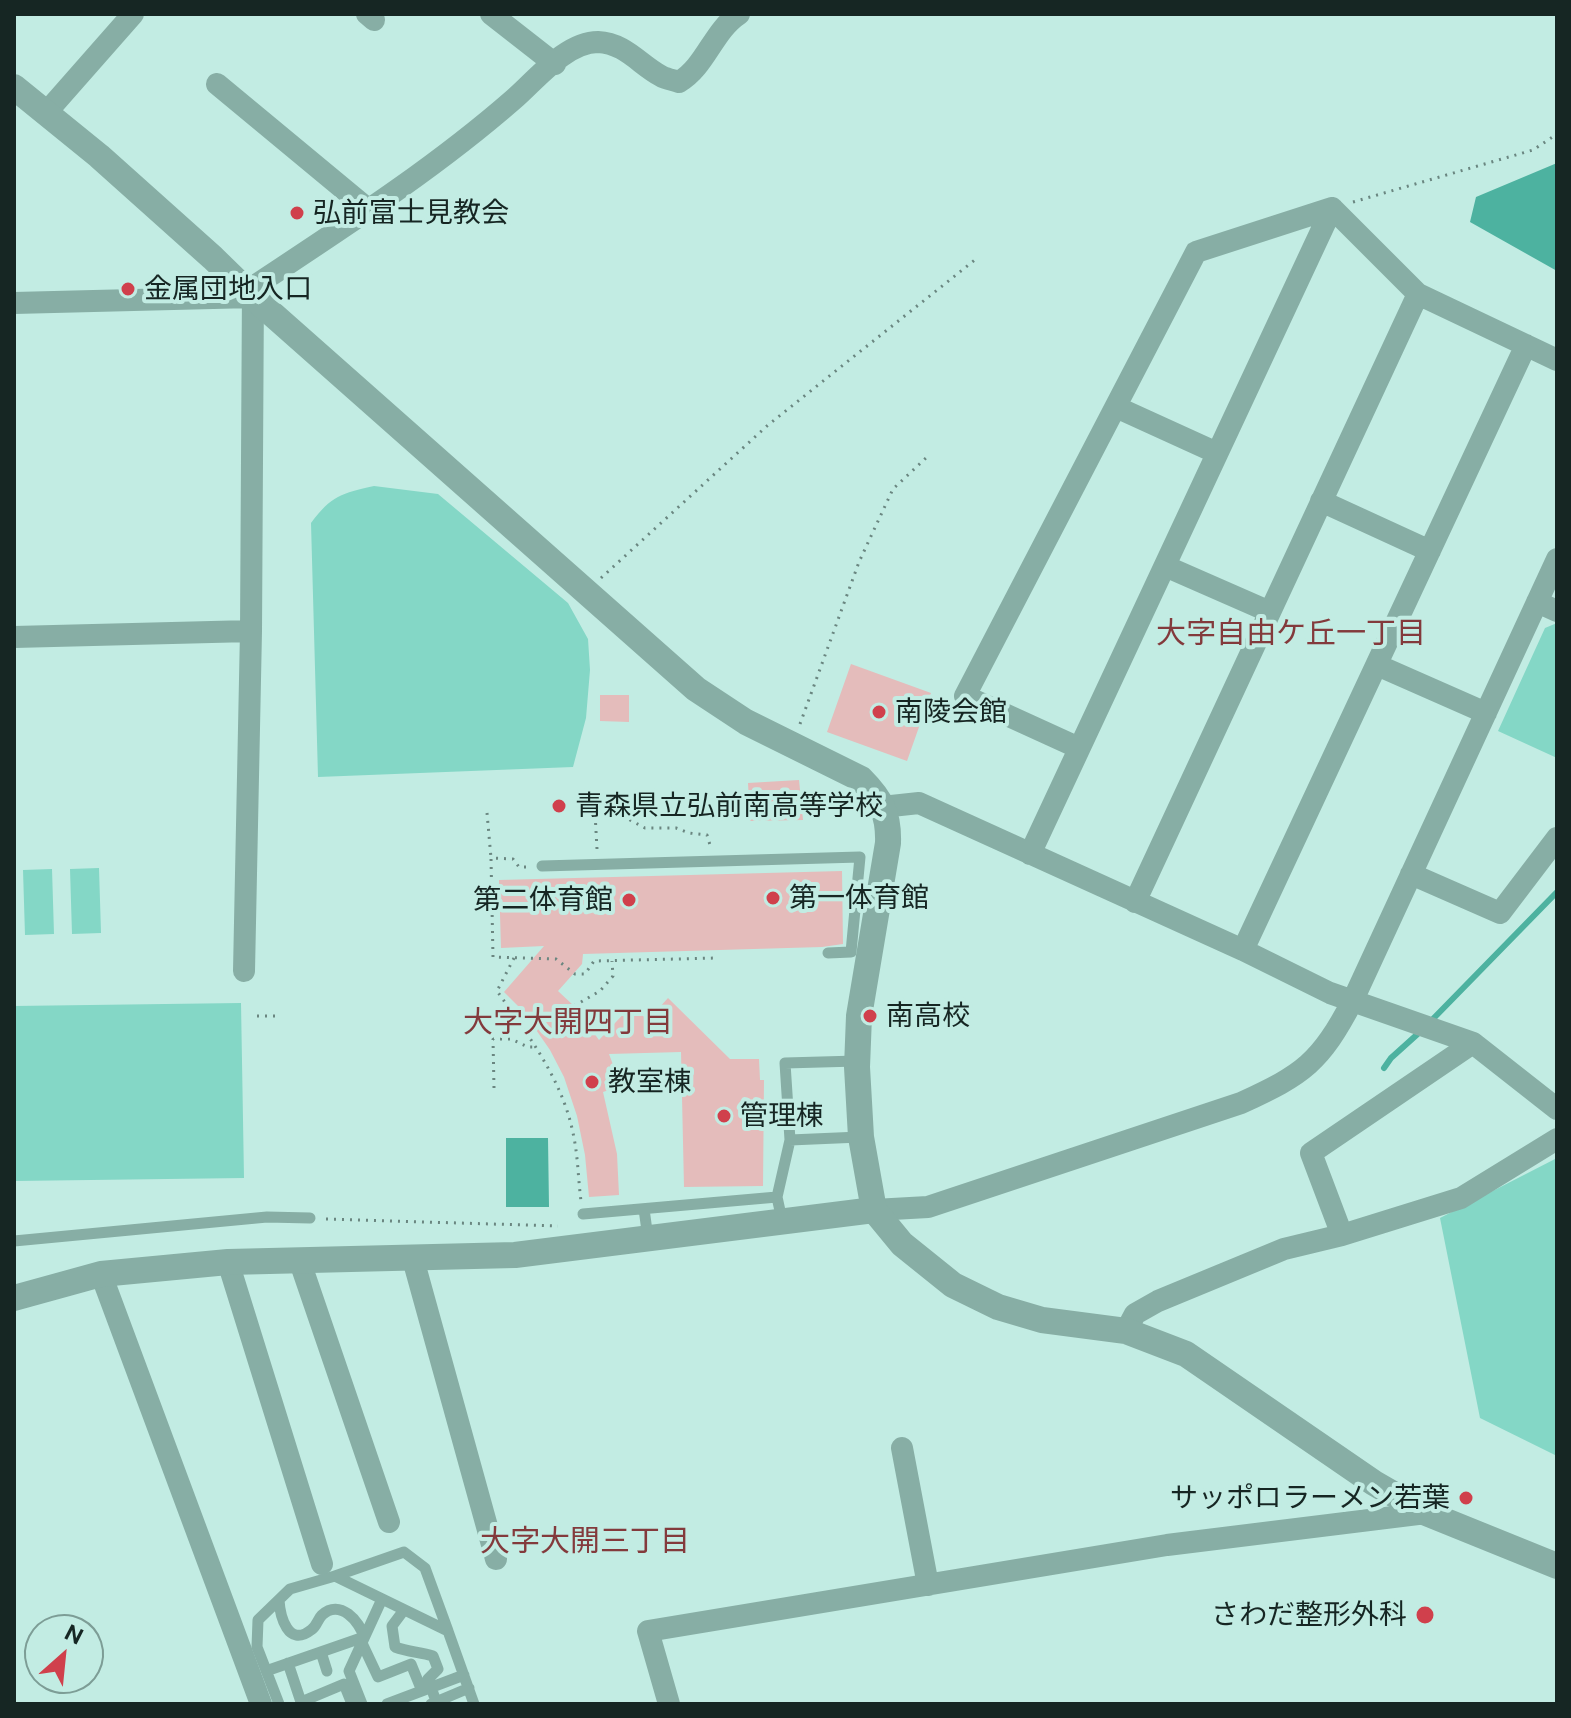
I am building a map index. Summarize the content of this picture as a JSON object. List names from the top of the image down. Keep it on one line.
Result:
{"districts":["大字自由ケ丘一丁目","大字大開四丁目","大字大開三丁目"],"places":["弘前富士見教会","金属団地入口","南陵会館","青森県立弘前南高等学校","第一体育館","第二体育館","南高校","教室棟","管理棟","サッポロラーメン若葉","さわだ整形外科"],"north":"top right"}
